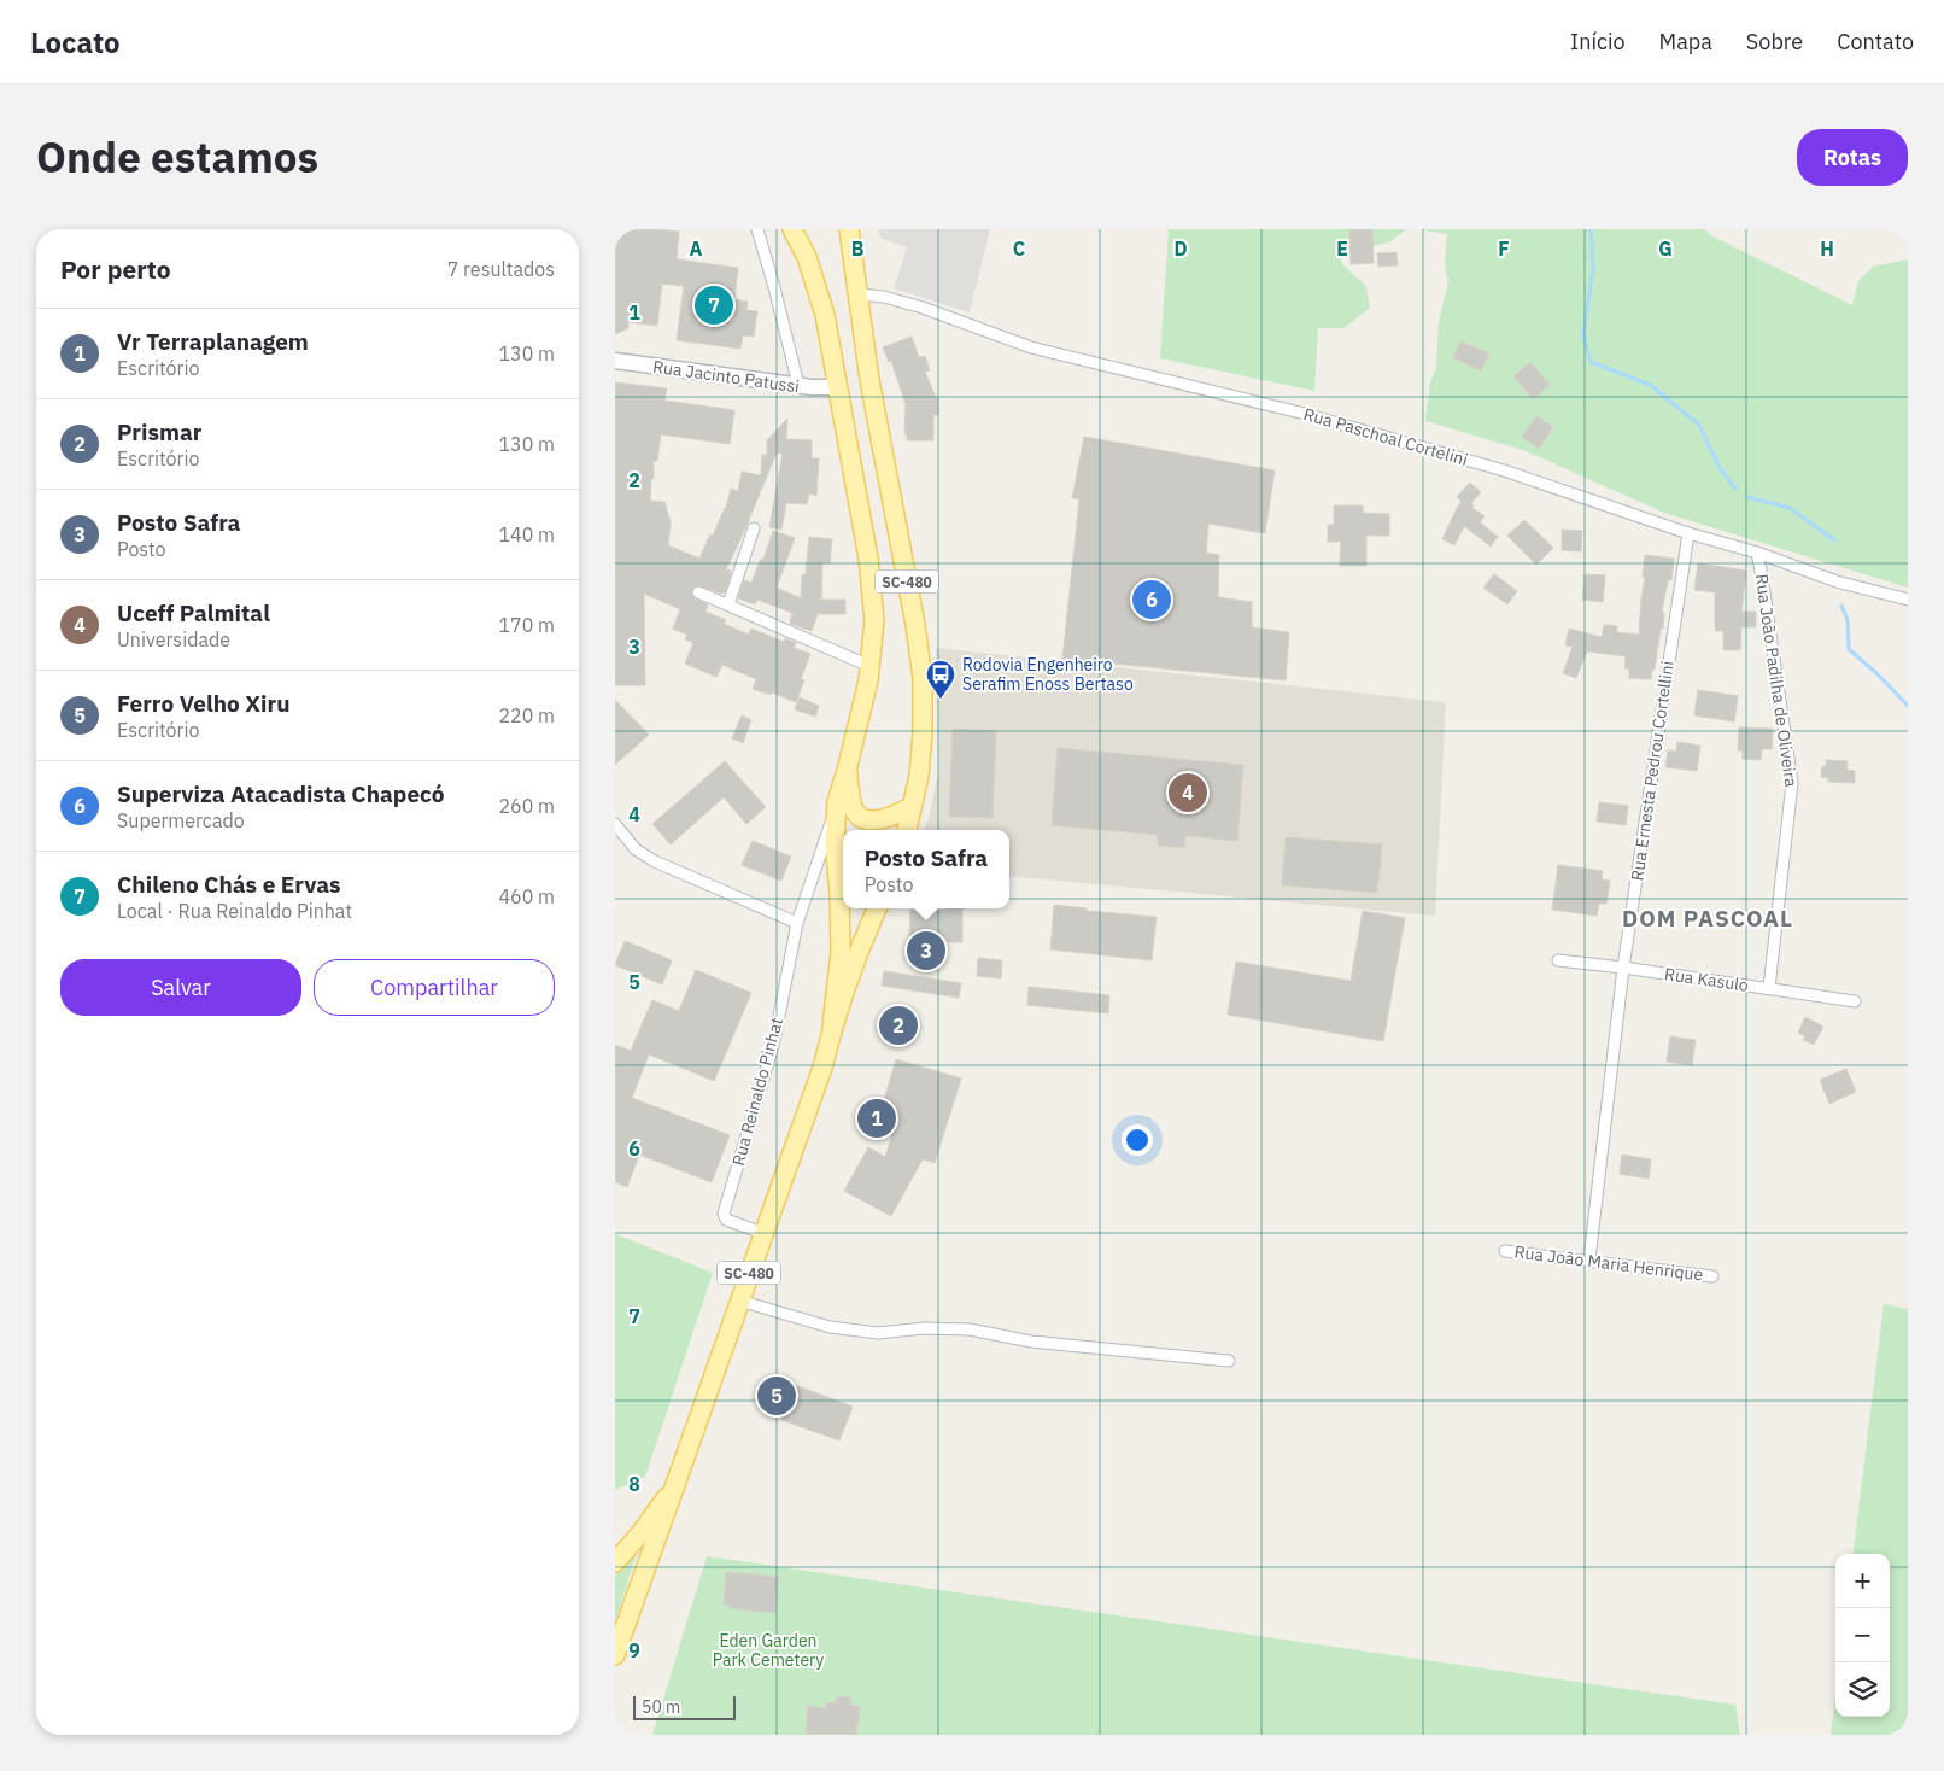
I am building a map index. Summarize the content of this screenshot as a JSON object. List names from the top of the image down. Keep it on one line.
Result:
{"streets":{"main road":["SC-480"],"street":["Rua Jacinto Patussi","Rua Paschoal Cortelini","Rua João Padilha de Oliveira","Rua Ernesta Pedrou Cortellini","Rua Kasulo","Rua Reinaldo Pinhat","Rua João Maria Henrique"]},"crossings":[["Rua Paschoal Cortelini","SC-480"],["Rua Paschoal Cortelini","Rua João Padilha de Oliveira"],["Rua Paschoal Cortelini","Rua Ernesta Pedrou Cortellini"],["SC-480","Rua Reinaldo Pinhat"],["Rua João Padilha de Oliveira","Rua Kasulo"],["Rua Ernesta Pedrou Cortellini","Rua Kasulo"],["Rua Ernesta Pedrou Cortellini","Rua João Maria Henrique"]],"districts":["DOM PASCOAL"],"parks":["Eden Garden Park Cemetery"],"places":{"bus stop":["Rodovia Engenheiro Serafim Enoss Bertaso"]},"scale_bar":"50 m","page":{"header":"Locato","nav":["Início","Mapa","Sobre","Contato"],"title":"Onde estamos","buttons":["Rotas",["Salvar","Compartilhar"]],"heading":["Por perto","7 resultados"],"pins":["7","6","4","3","2","1","5"],"list":[{"mark":"1","name":"Vr Terraplanagem","note":"Escritório","value":"130 m"},{"mark":"2","name":"Prismar","note":"Escritório","value":"130 m"},{"mark":"3","name":"Posto Safra","note":"Posto","value":"140 m"},{"mark":"4","name":"Uceff Palmital","note":"Universidade","value":"170 m"},{"mark":"5","name":"Ferro Velho Xiru","note":"Escritório","value":"220 m"},{"mark":"6","name":"Superviza Atacadista Chapecó","note":"Supermercado","value":"260 m"},{"mark":"7","name":"Chileno Chás e Ervas","note":"Local · Rua Reinaldo Pinhat","value":"460 m"}],"popup":["Posto Safra","Posto"],"map_buttons":["+","−"],"scale":"50 m"},"grid":{"columns":["A","B","C","D","E","F","G","H"],"rows":["1","2","3","4","5","6","7","8","9"]}}
